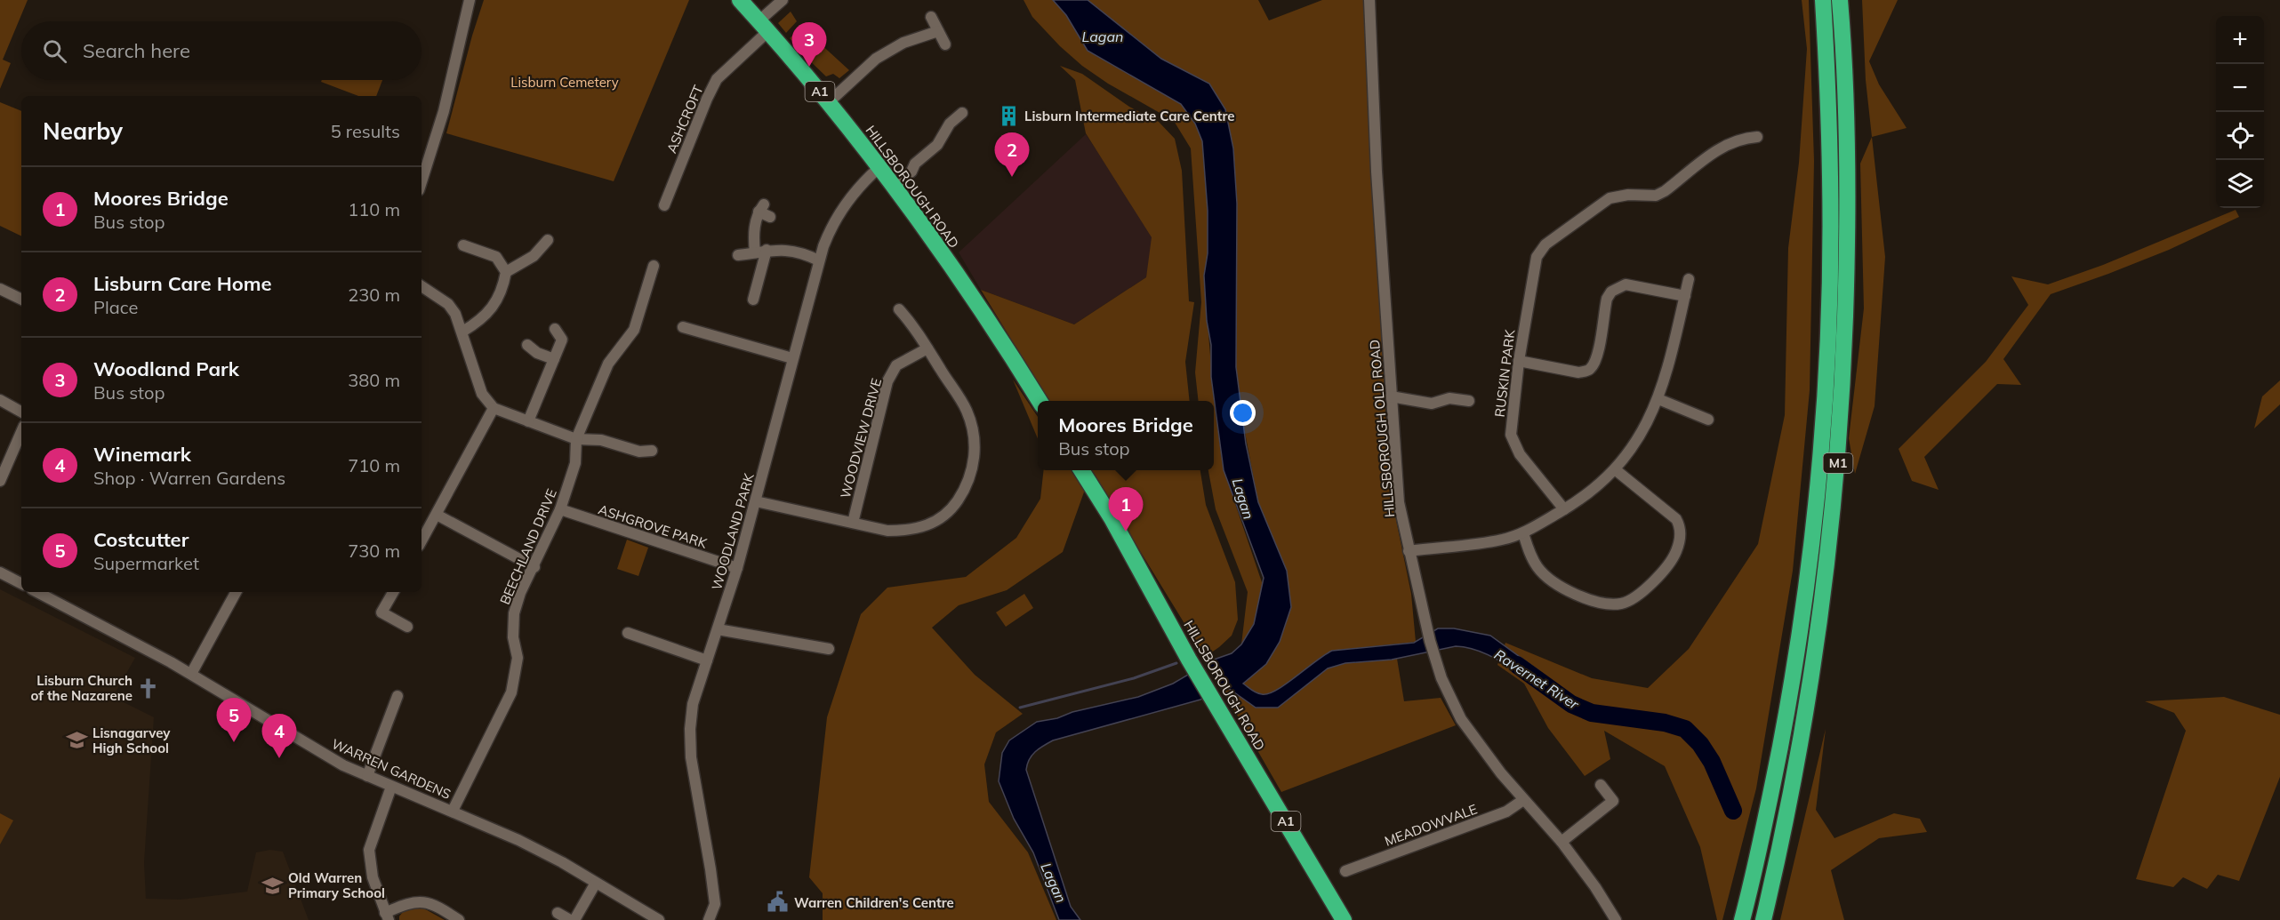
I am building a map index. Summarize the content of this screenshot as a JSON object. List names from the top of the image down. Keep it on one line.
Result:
{"streets":{"highway":["A1","HILLSBOROUGH ROAD","M1"],"street":["ASHCROFT","RUSKIN PARK","HILLSBOROUGH OLD ROAD","WOODVIEW DRIVE","ASHGROVE PARK","WOODLAND PARK","BEECHLAND DRIVE","WARREN GARDENS","MEADOWVALE"]},"crossings":[["ASHCROFT","HILLSBOROUGH ROAD"],["HILLSBOROUGH ROAD","WOODLAND PARK"],["HILLSBOROUGH OLD ROAD","MEADOWVALE"],["ASHGROVE PARK","WOODLAND PARK"],["ASHGROVE PARK","BEECHLAND DRIVE"],["BEECHLAND DRIVE","WARREN GARDENS"]],"water":["Lagan","Ravernet River"],"parks":["Lisburn Cemetery"],"places":{"building":["Lisburn Intermediate Care Centre"],"church":["Lisburn Church of the Nazarene"],"school or university":["Lisnagarvey High School","Old Warren Primary School"],"public building":["Warren Children's Centre"]},"page":{"map_buttons":["+","−"],"search":"Search here","pins":["3","2","1","5","4"],"heading":["Nearby","5 results"],"list":[{"mark":"1","name":"Moores Bridge","note":"Bus stop","value":"110 m"},{"mark":"2","name":"Lisburn Care Home","note":"Place","value":"230 m"},{"mark":"3","name":"Woodland Park","note":"Bus stop","value":"380 m"},{"mark":"4","name":"Winemark","note":"Shop · Warren Gardens","value":"710 m"},{"mark":"5","name":"Costcutter","note":"Supermarket","value":"730 m"}],"popup":["Moores Bridge","Bus stop"]}}
